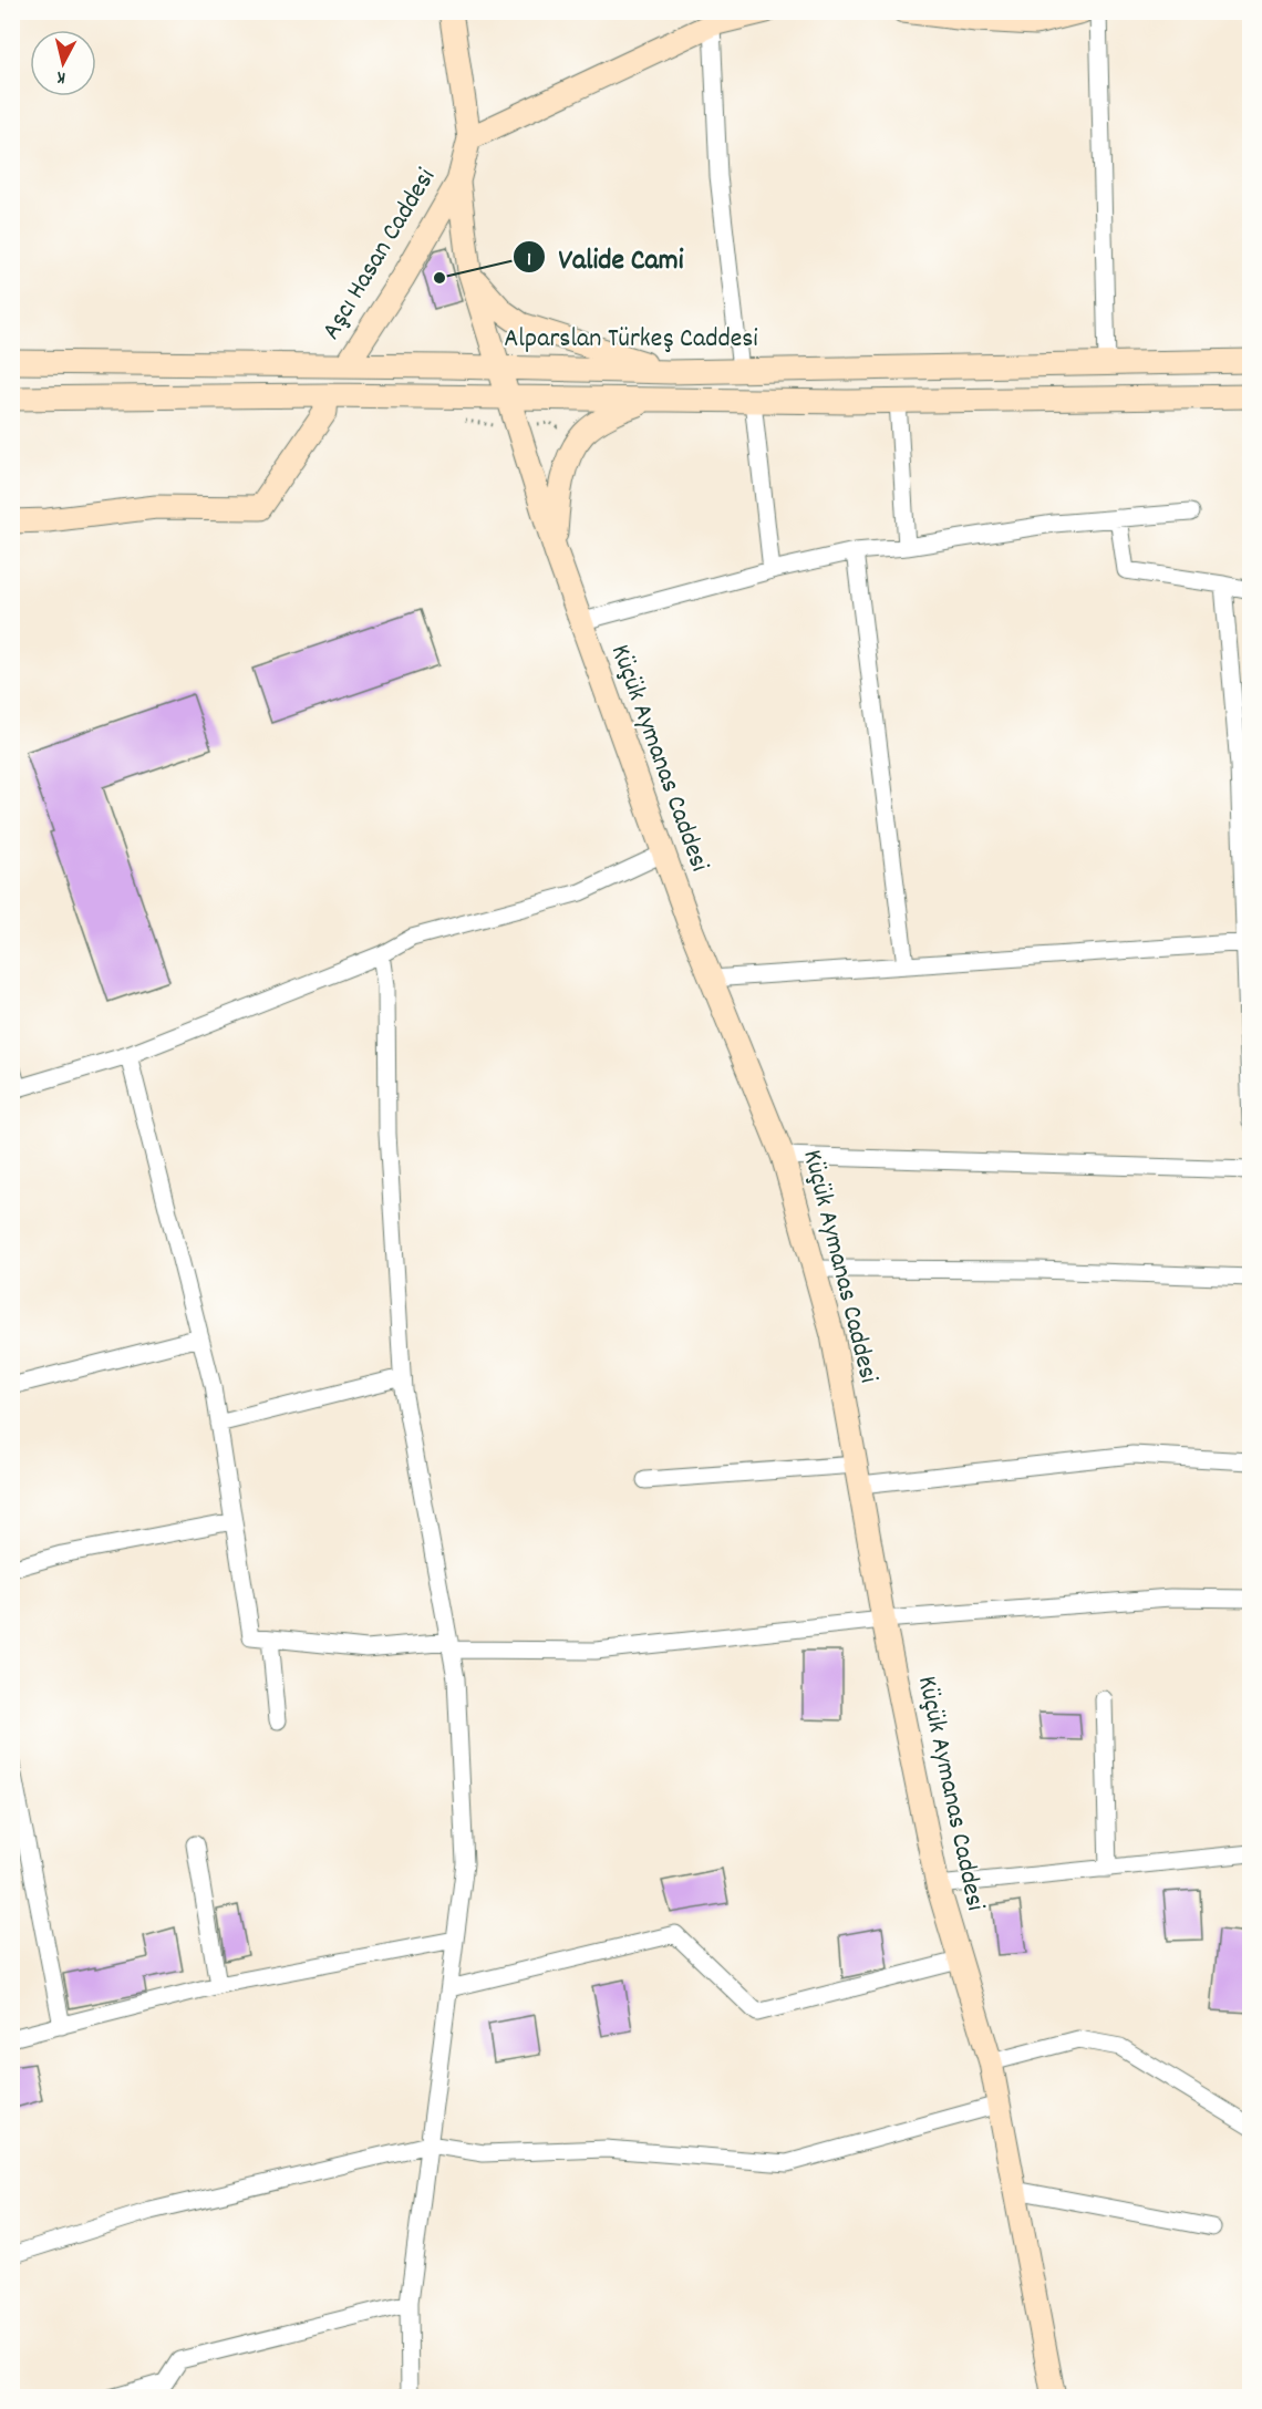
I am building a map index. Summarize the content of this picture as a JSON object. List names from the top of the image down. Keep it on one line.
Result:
{"streets":{"street":["Aşcı Hasan Caddesi","Alparslan Türkeş Caddesi","Küçük Aymanas Caddesi"]},"crossings":[["Aşcı Hasan Caddesi","Alparslan Türkeş Caddesi"],["Aşcı Hasan Caddesi","Küçük Aymanas Caddesi"],["Alparslan Türkeş Caddesi","Küçük Aymanas Caddesi"]],"places":["Valide Cami"],"north":"bottom"}
